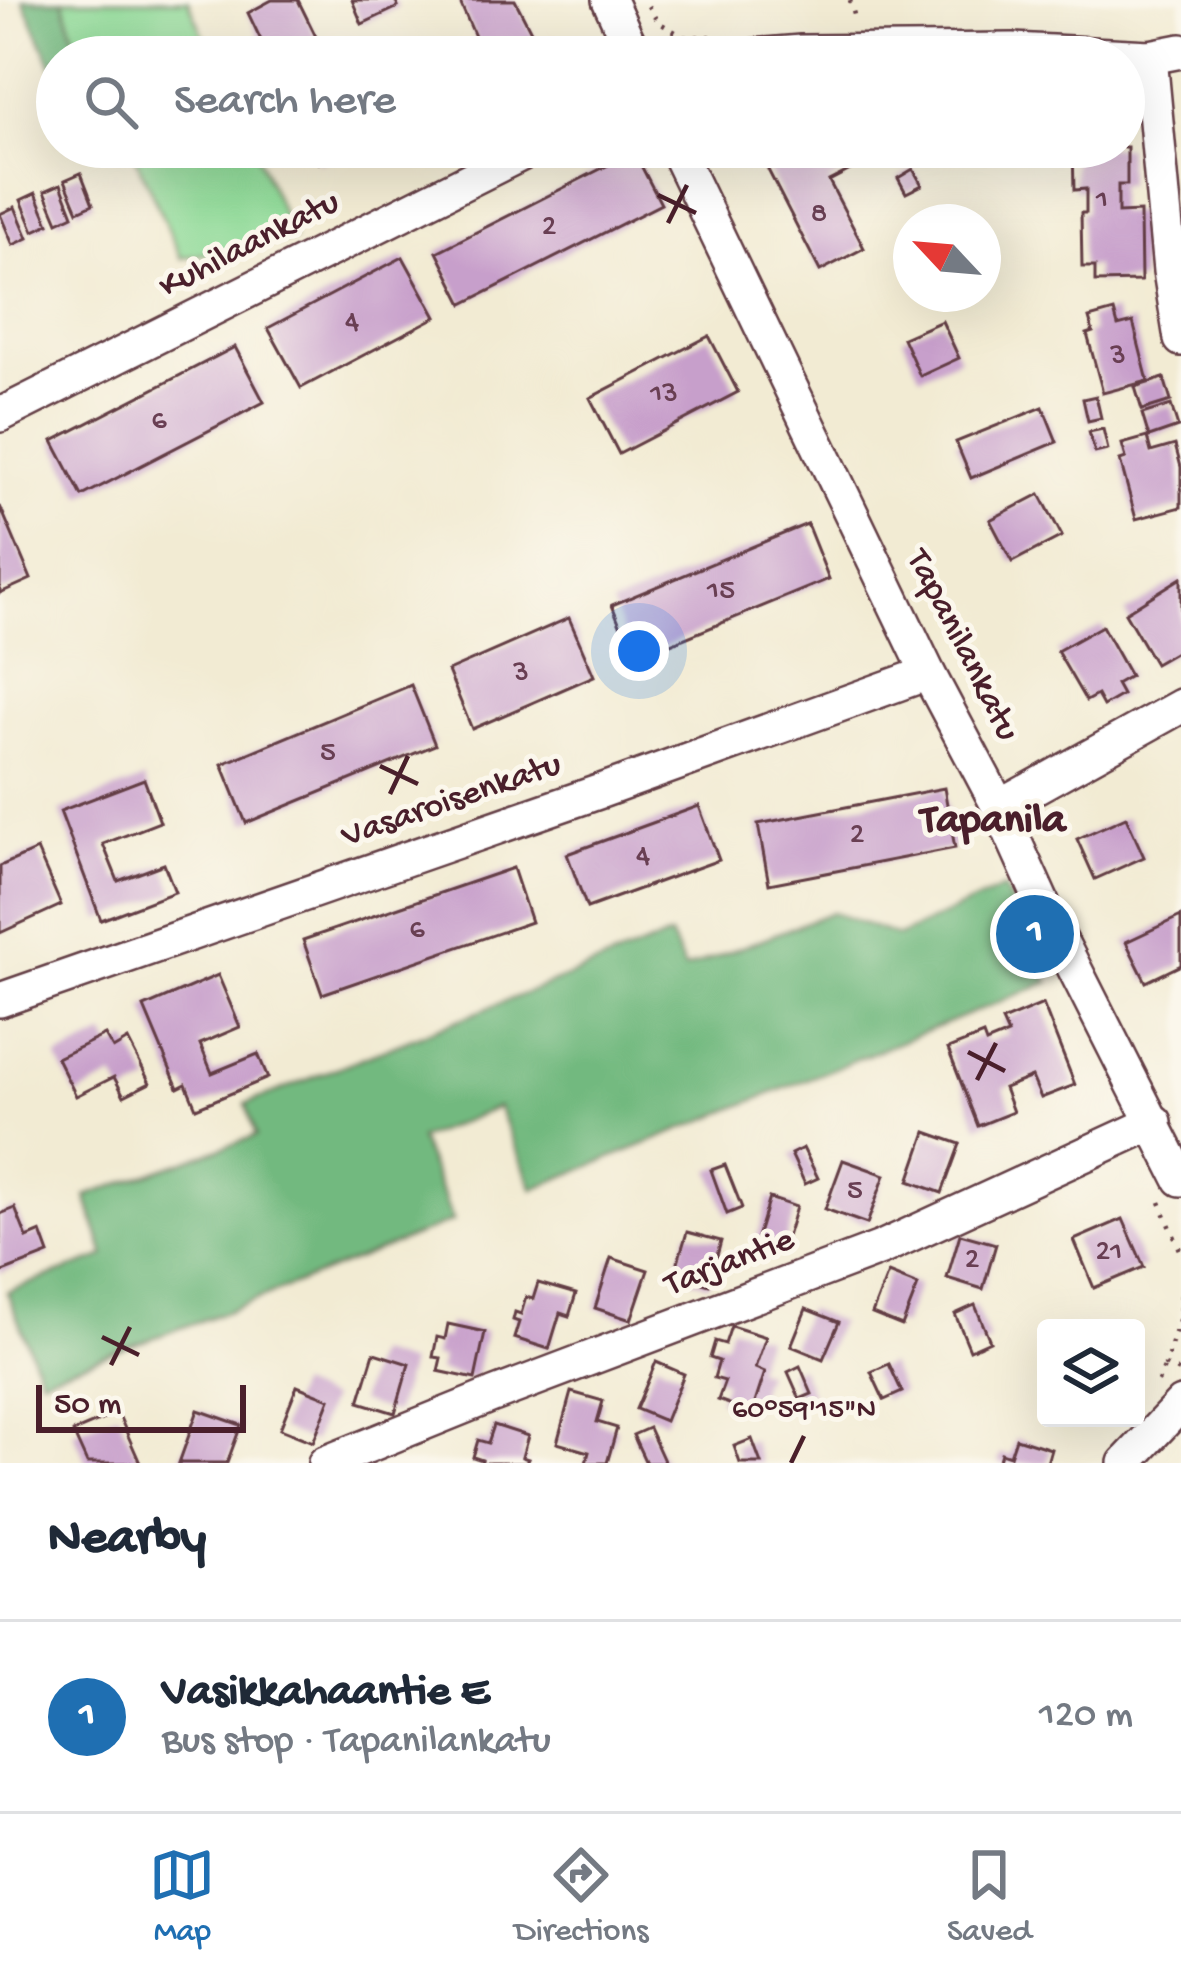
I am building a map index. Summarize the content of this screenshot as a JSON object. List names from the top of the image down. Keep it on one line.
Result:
{"streets":{"street":["Kuhilaankatu","Tapanilankatu","Vasaroisenkatu","Tarjantie"]},"crossings":[["Tapanilankatu","Vasaroisenkatu"],["Tapanilankatu","Tarjantie"]],"districts":["Tapanila"],"house_numbers":["1","8","2","4","3","13","6","15","3","5","2","4","6","5","21","2"],"scale_bar":"50 m","north":"top left","page":{"search":"Search here","pins":"1","scale":"50 m","heading":"Nearby","list":[{"mark":"1","name":"Vasikkahaantie E","note":"Bus stop · Tapanilankatu","value":"120 m"}],"nav":["Map","Directions","Saved"]},"coordinates":["60°59'15\"N"]}
